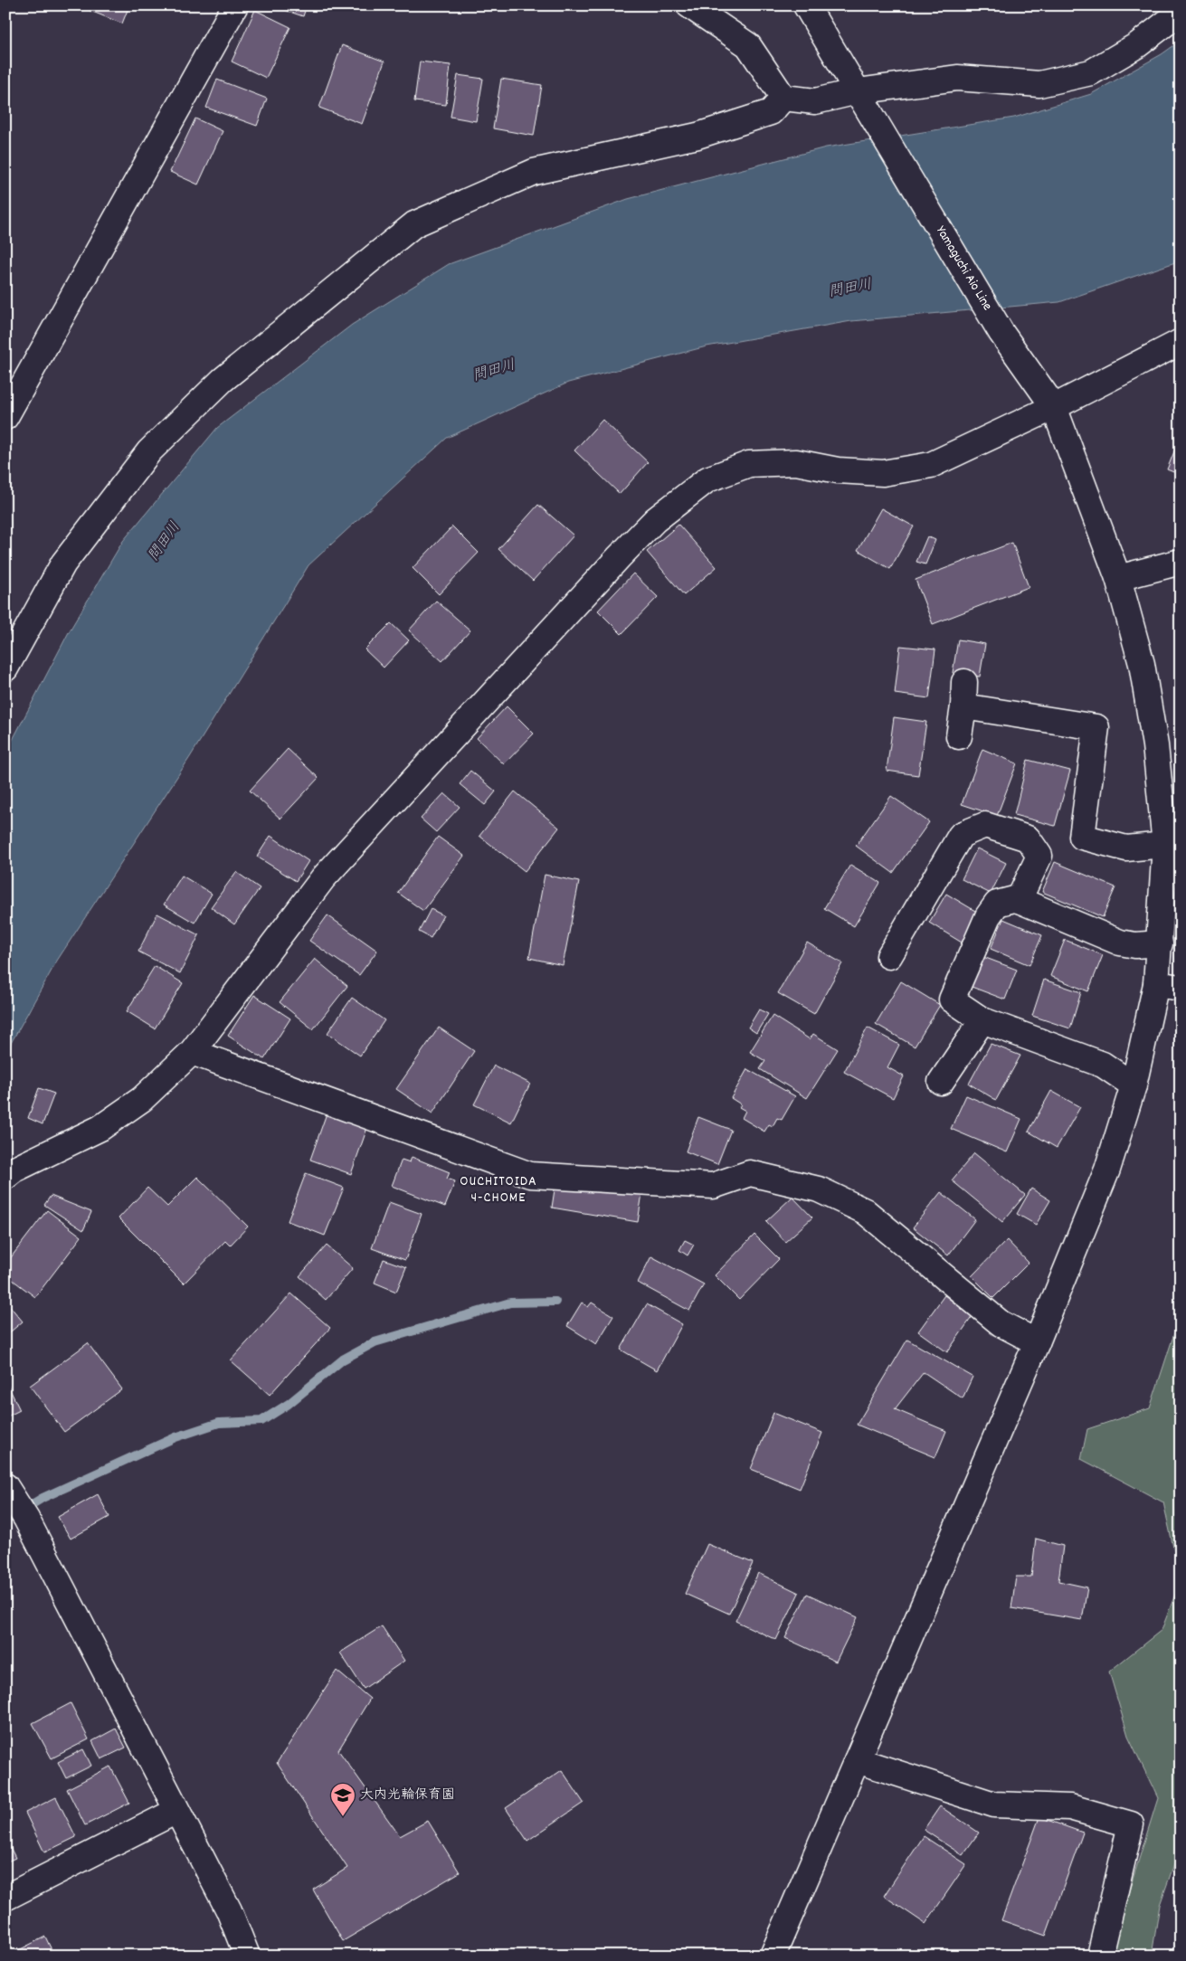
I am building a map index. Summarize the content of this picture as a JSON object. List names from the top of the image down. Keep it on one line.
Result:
{"streets":{"street":["Yamaguchi Aio Line"]},"districts":["OUCHITOIDA 4-CHOME"],"water":["問田川"],"places":{"school or university":["大内光輪保育園"]}}
